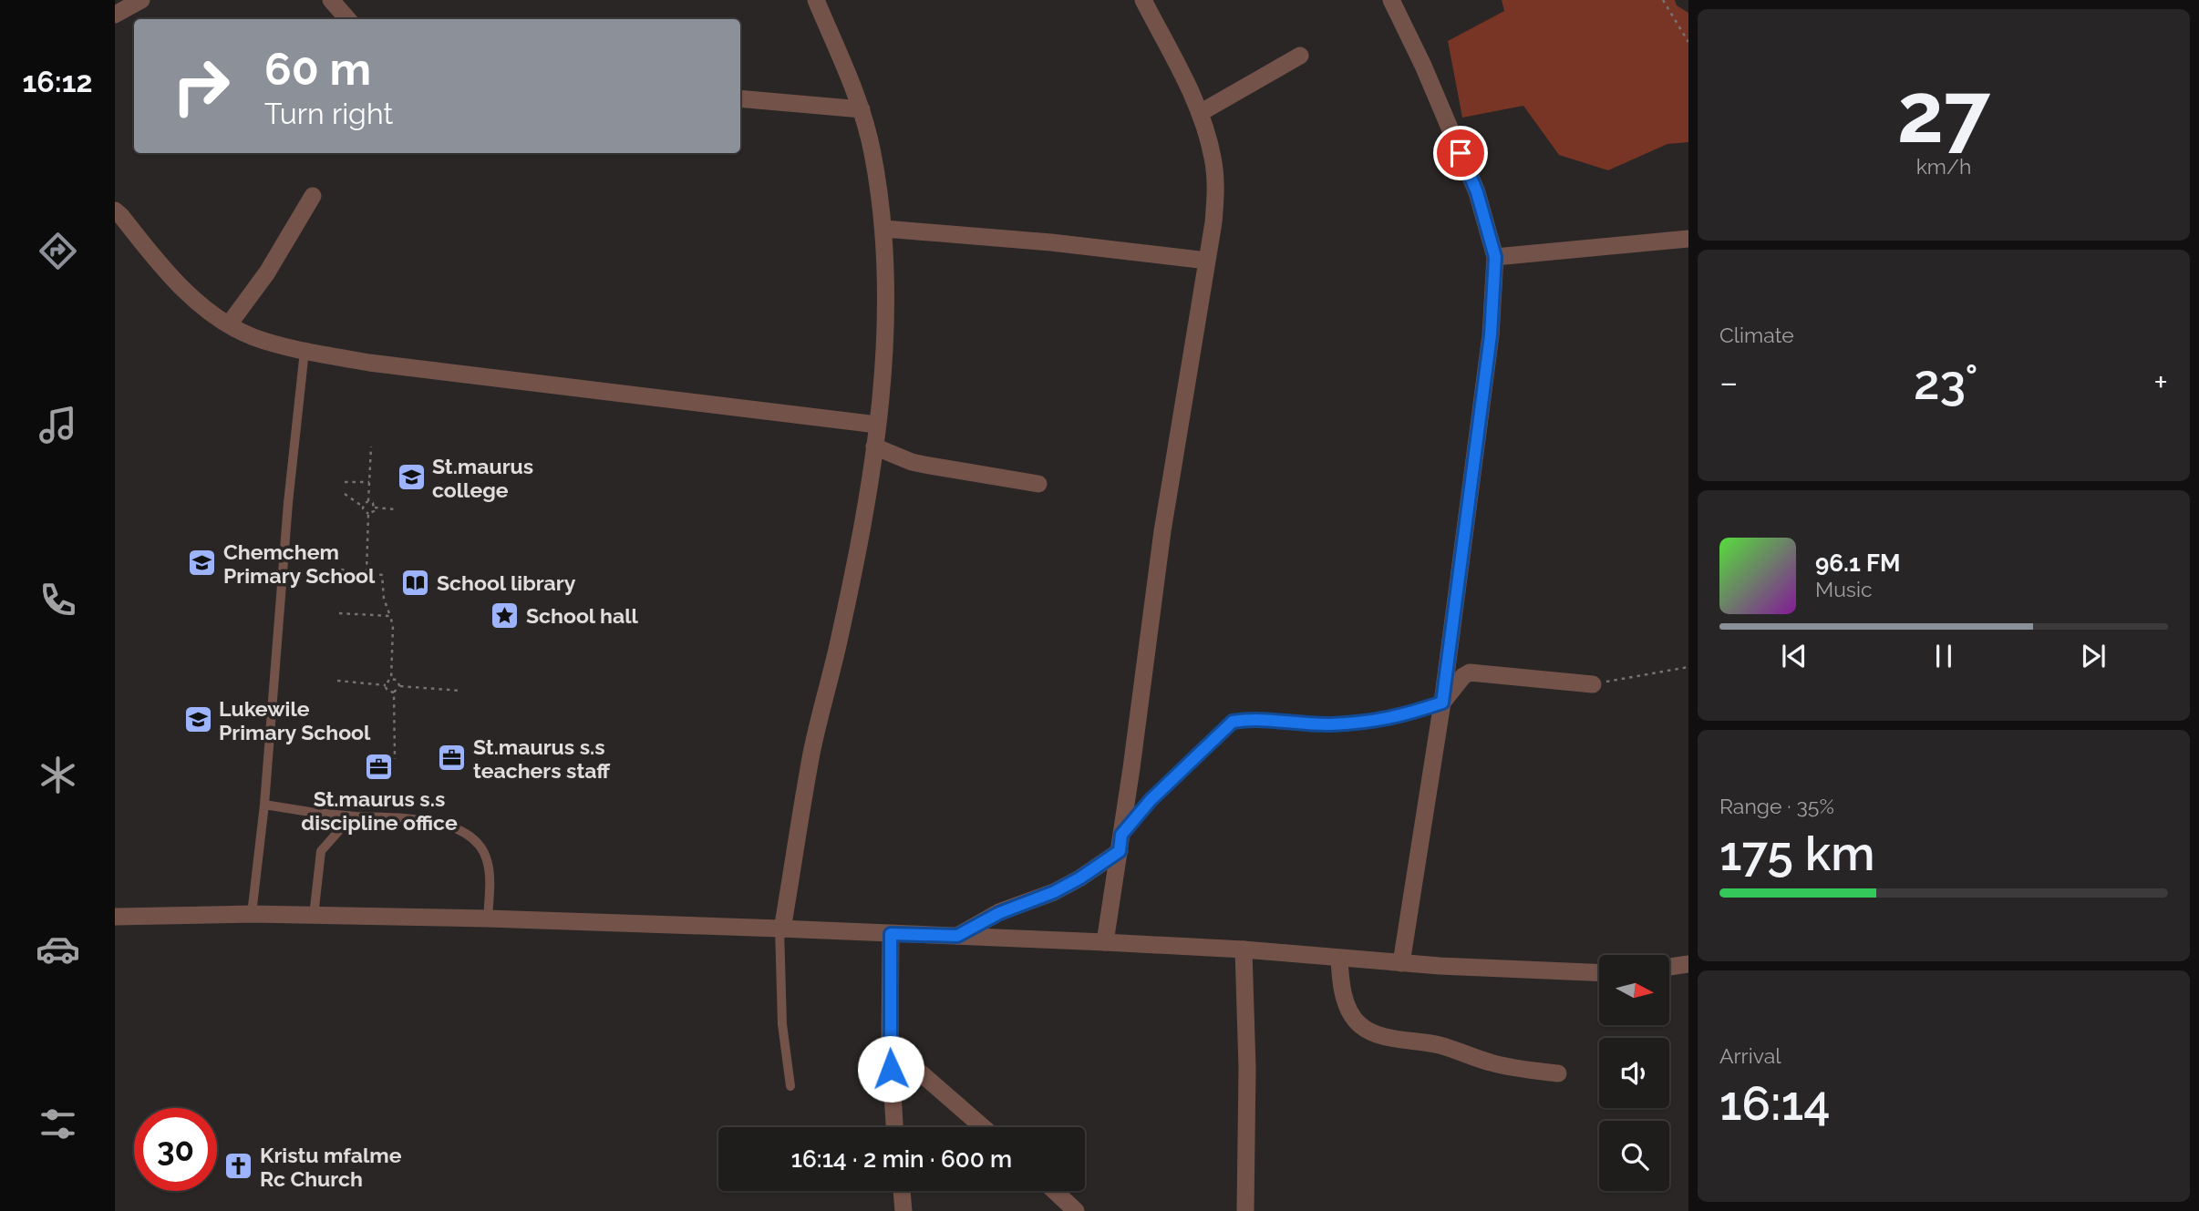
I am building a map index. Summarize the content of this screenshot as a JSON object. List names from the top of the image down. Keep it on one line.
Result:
{"places":{"school or university":["St.maurus college","Chemchem Primary School","Lukewile Primary School"],"library":["School library"],"place":["School hall"],"office":["St.maurus s.s teachers staff","St.maurus s.s discipline office"],"church":["Kristu mfalme Rc Church"]},"north":"right","page":{"tabs":"16:12","tile":[["27","km/h"],"Climate",["Range · 35%","175 km"],["Arrival","16:14"]],"turn":["60 m","Turn right"],"heat":["−","23°","+"],"song":["96.1 FM","Music"],"limit":"30","trip":"16:14 · 2 min · 600 m"}}
